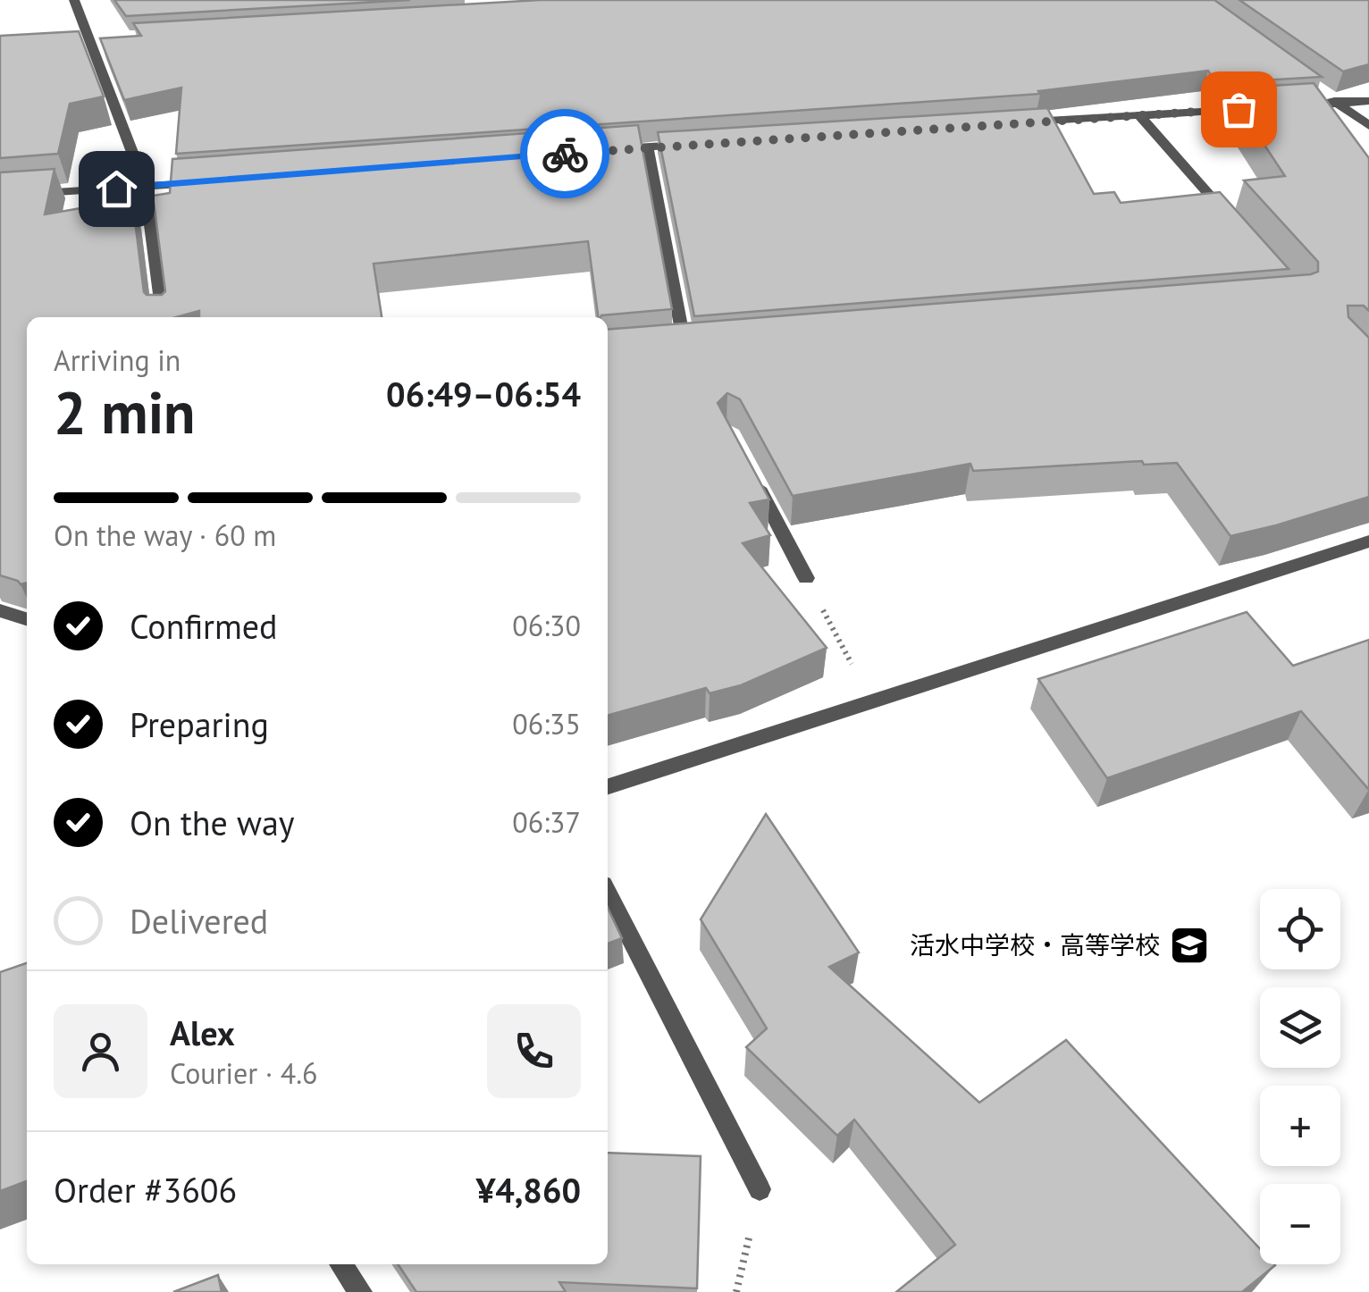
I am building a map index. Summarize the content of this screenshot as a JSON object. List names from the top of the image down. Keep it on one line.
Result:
{"places":{"school or university":["活水中学校・高等学校"]},"page":{"heading":["2 min","Arriving in","06:49–06:54"],"panel":["Alex","Courier · 4.6","Order #3606","¥4,860"],"bar":"On the way · 60 m","list":[["Confirmed","06:30"],["Preparing","06:35"],["On the way","06:37"],"Delivered"],"map_buttons":["+","−"]}}
